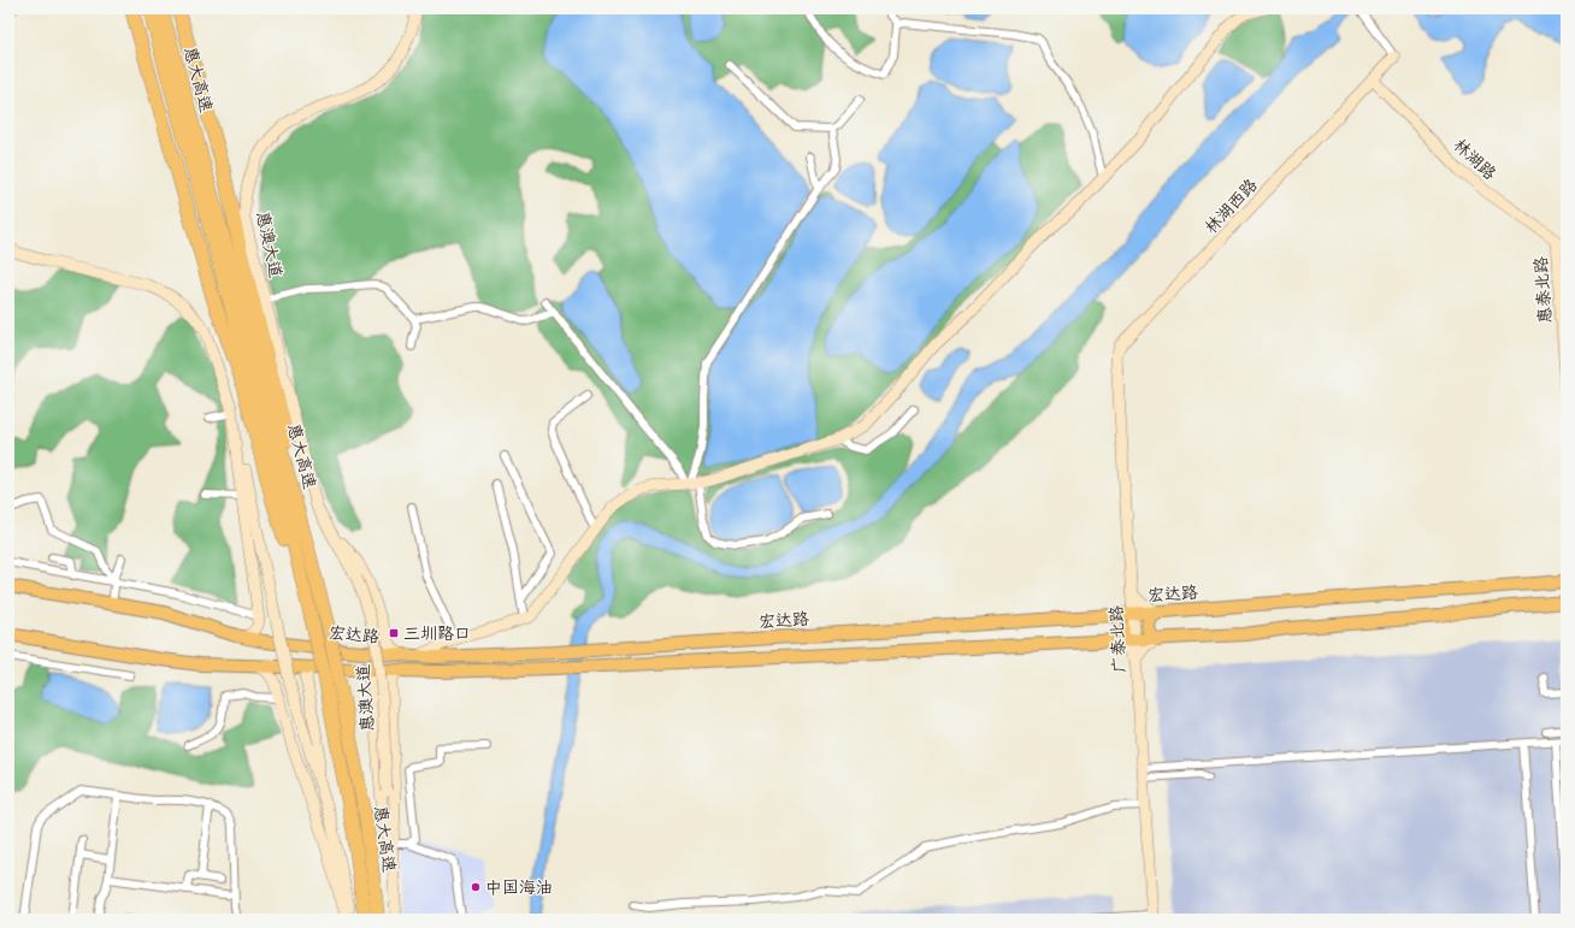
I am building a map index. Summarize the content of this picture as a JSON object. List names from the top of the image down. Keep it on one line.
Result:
{"streets":{"highway":["惠大高速"],"main road":["宏达路"],"street":["林湖路","林湖西路","惠澳大道","惠泰北路","广泰北路"]},"crossings":[["林湖路","林湖西路"],["林湖路","惠泰北路"],["林湖西路","广泰北路"],["宏达路","广泰北路"]],"places":{"transit":["三圳路口"],"other":["中国海油"]}}
